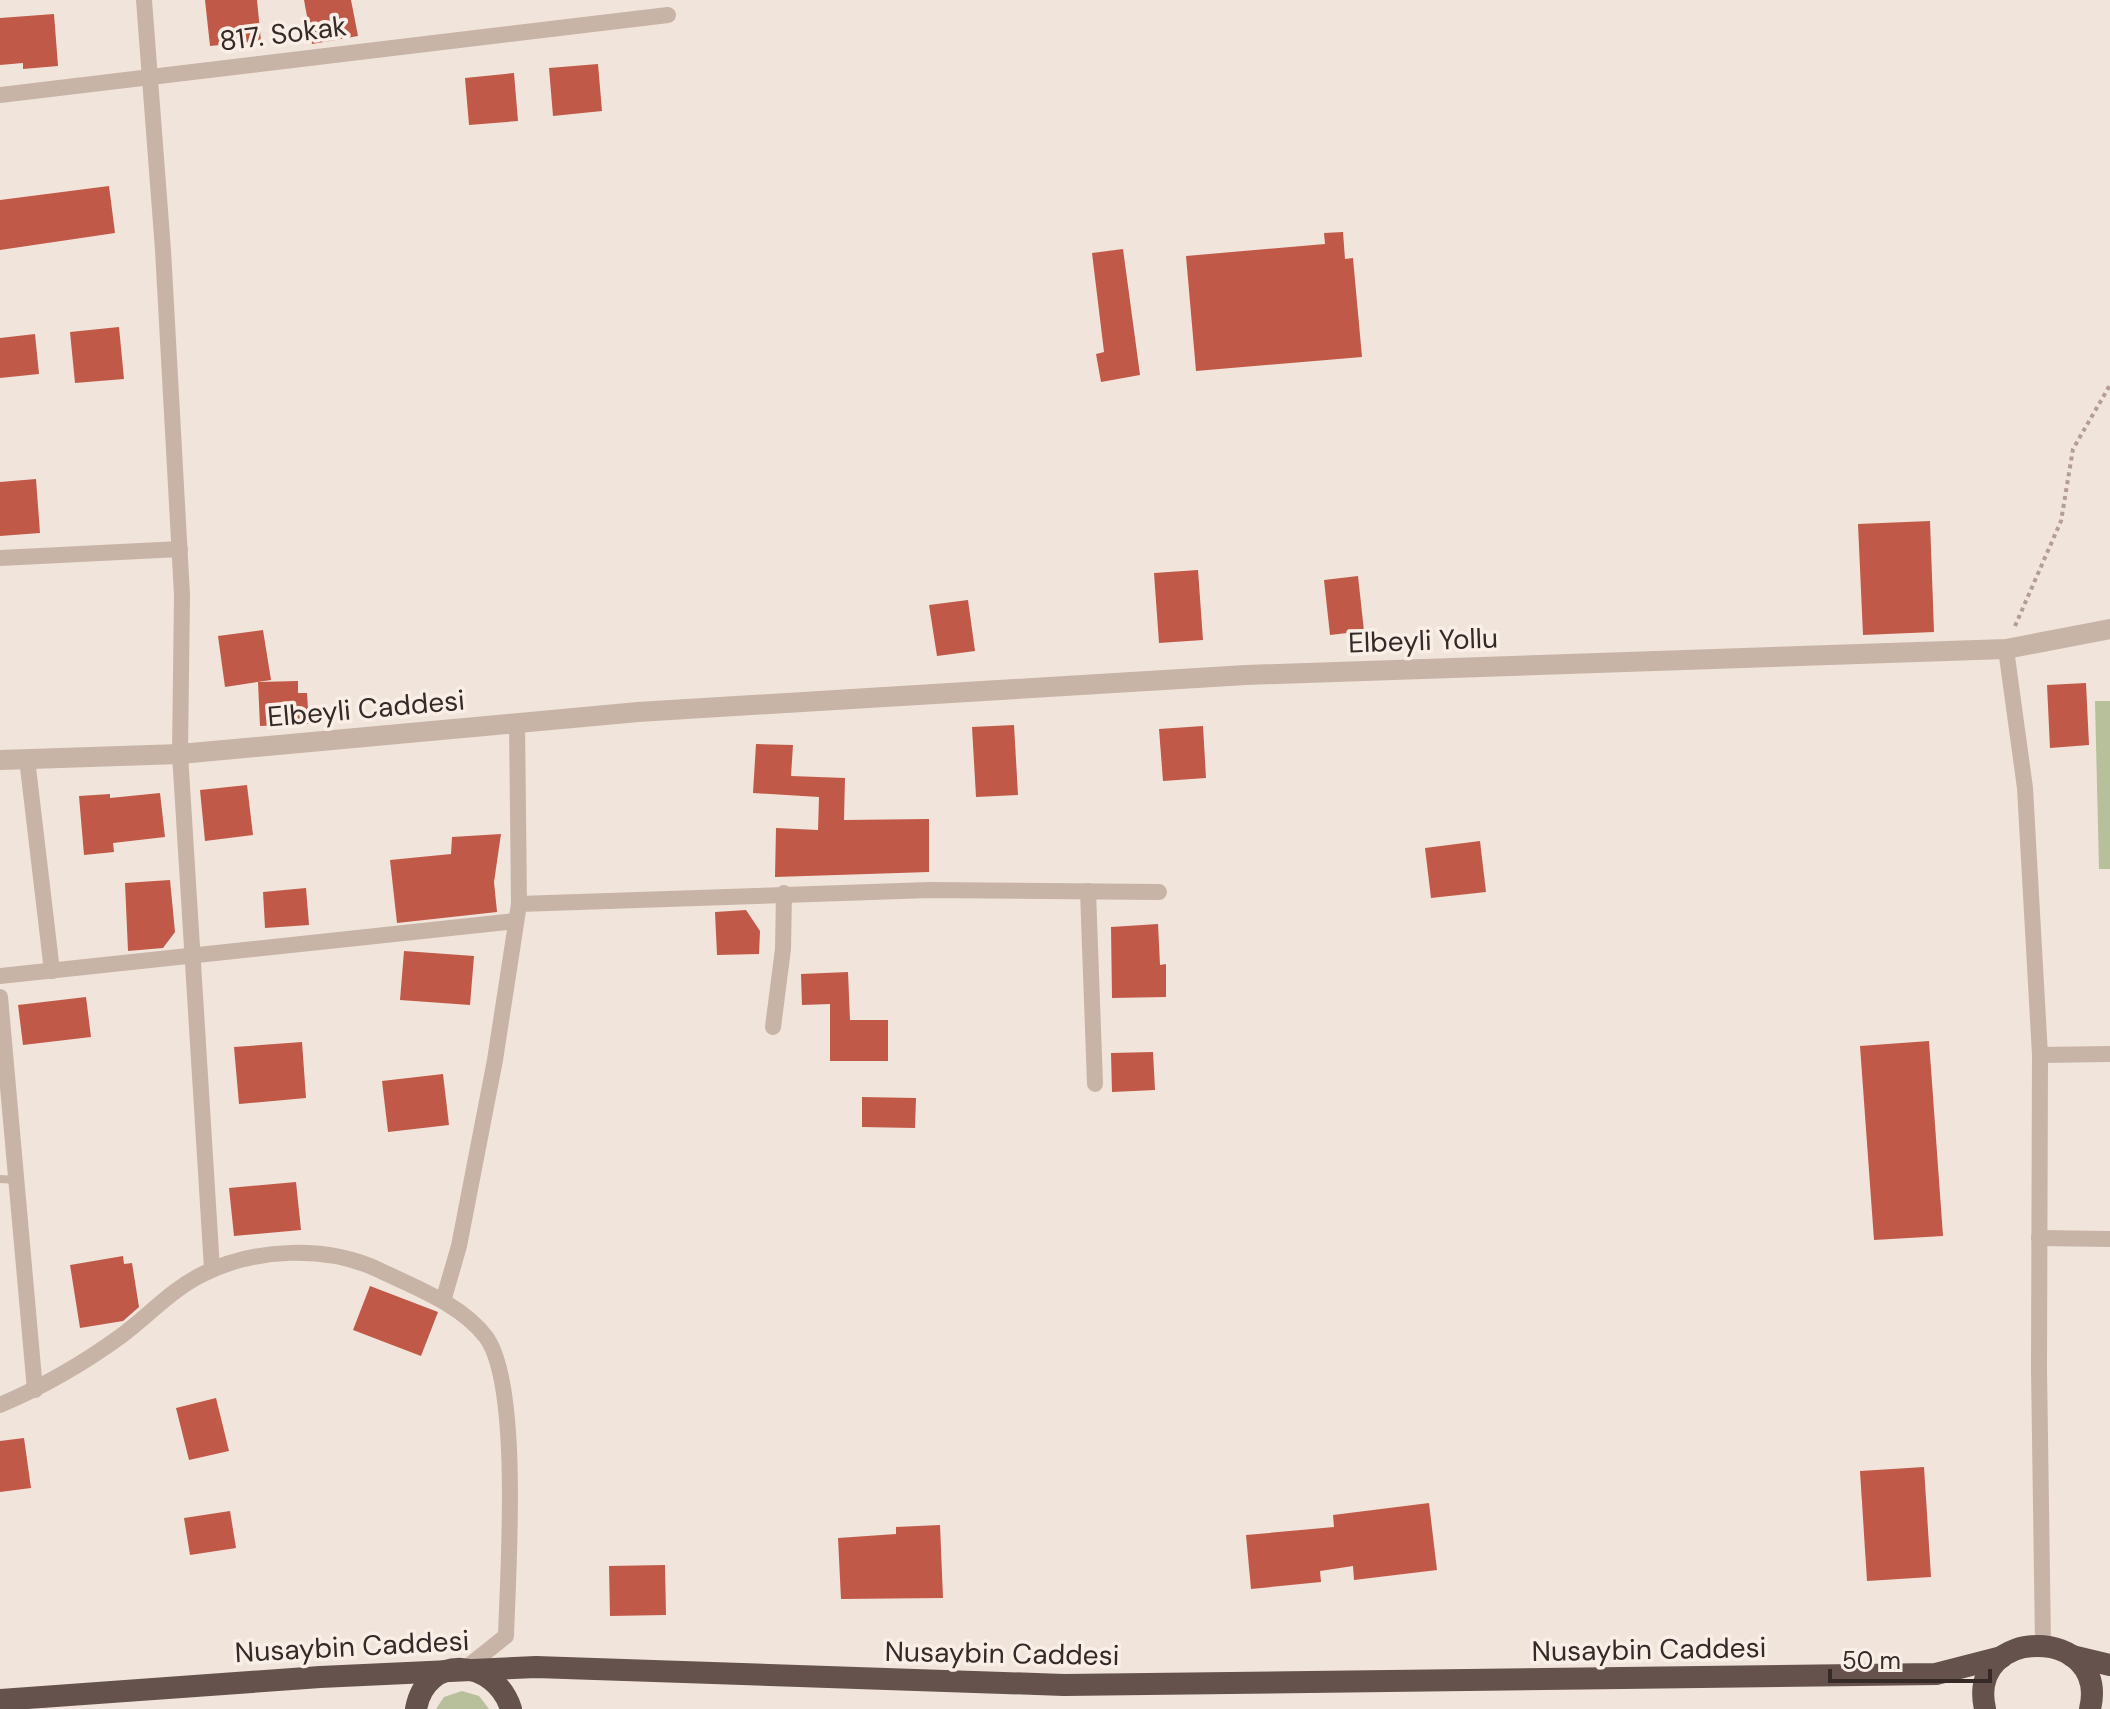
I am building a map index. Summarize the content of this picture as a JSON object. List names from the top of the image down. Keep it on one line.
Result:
{"streets":{"highway":["Nusaybin Caddesi"],"street":["817. Sokak","Elbeyli Yollu","Elbeyli Caddesi"]},"crossings":[["Elbeyli Yollu","Elbeyli Caddesi"]],"scale_bar":"50 m"}
